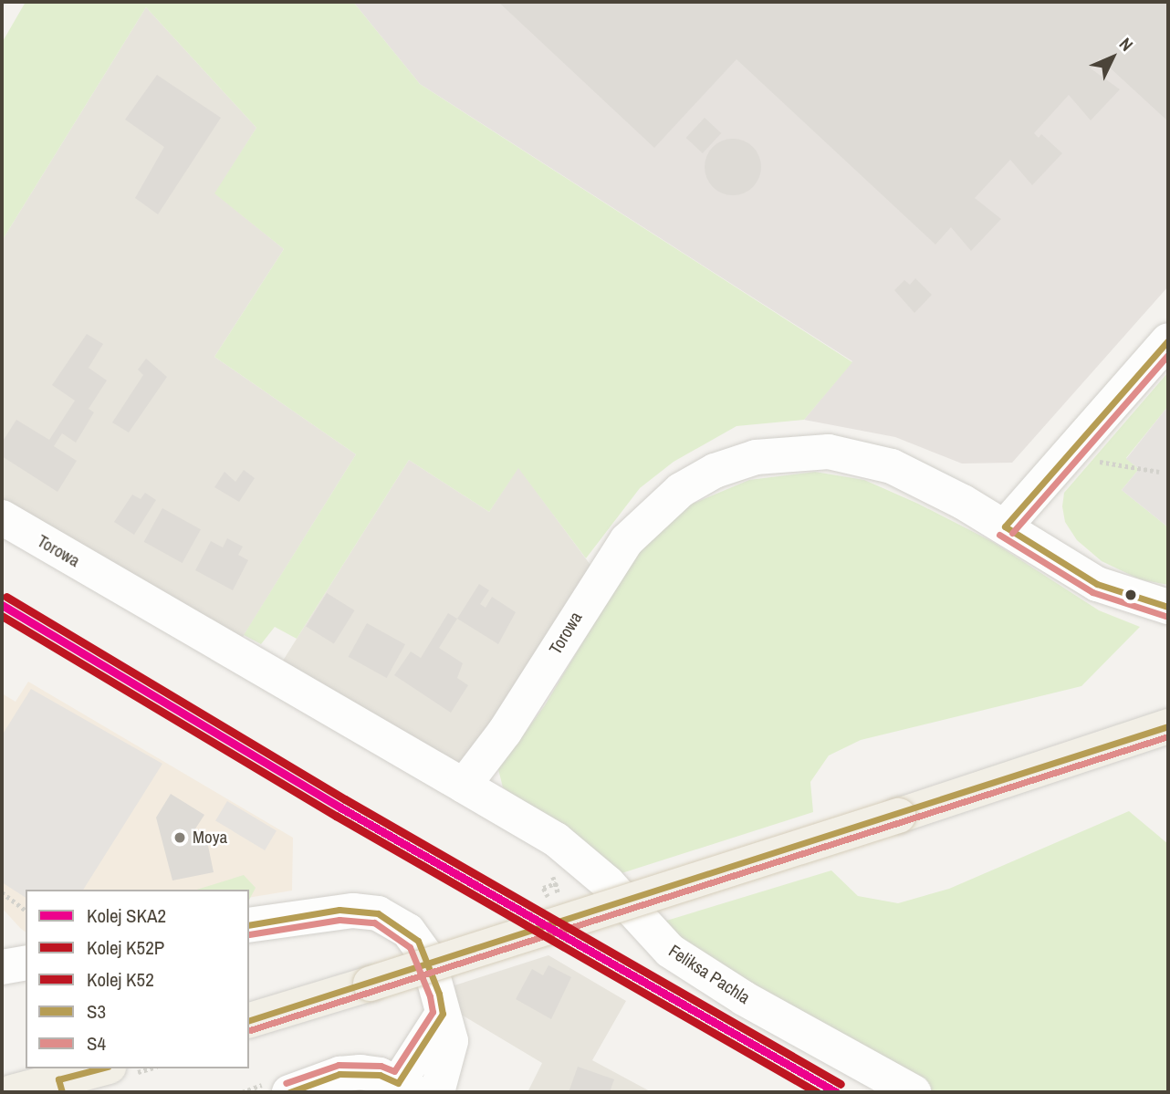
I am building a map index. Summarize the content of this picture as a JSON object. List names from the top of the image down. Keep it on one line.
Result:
{"streets":{"street":["Torowa","Feliksa Pachla"]},"crossings":[["Torowa","Feliksa Pachla"]],"places":["Moya"],"lines":["transit line S3","transit line S4","rail line K52","rail line SKA2","rail line K52P"],"legend":["Kolej SKA2","Kolej K52P","Kolej K52","S3","S4"],"north":"top right"}
